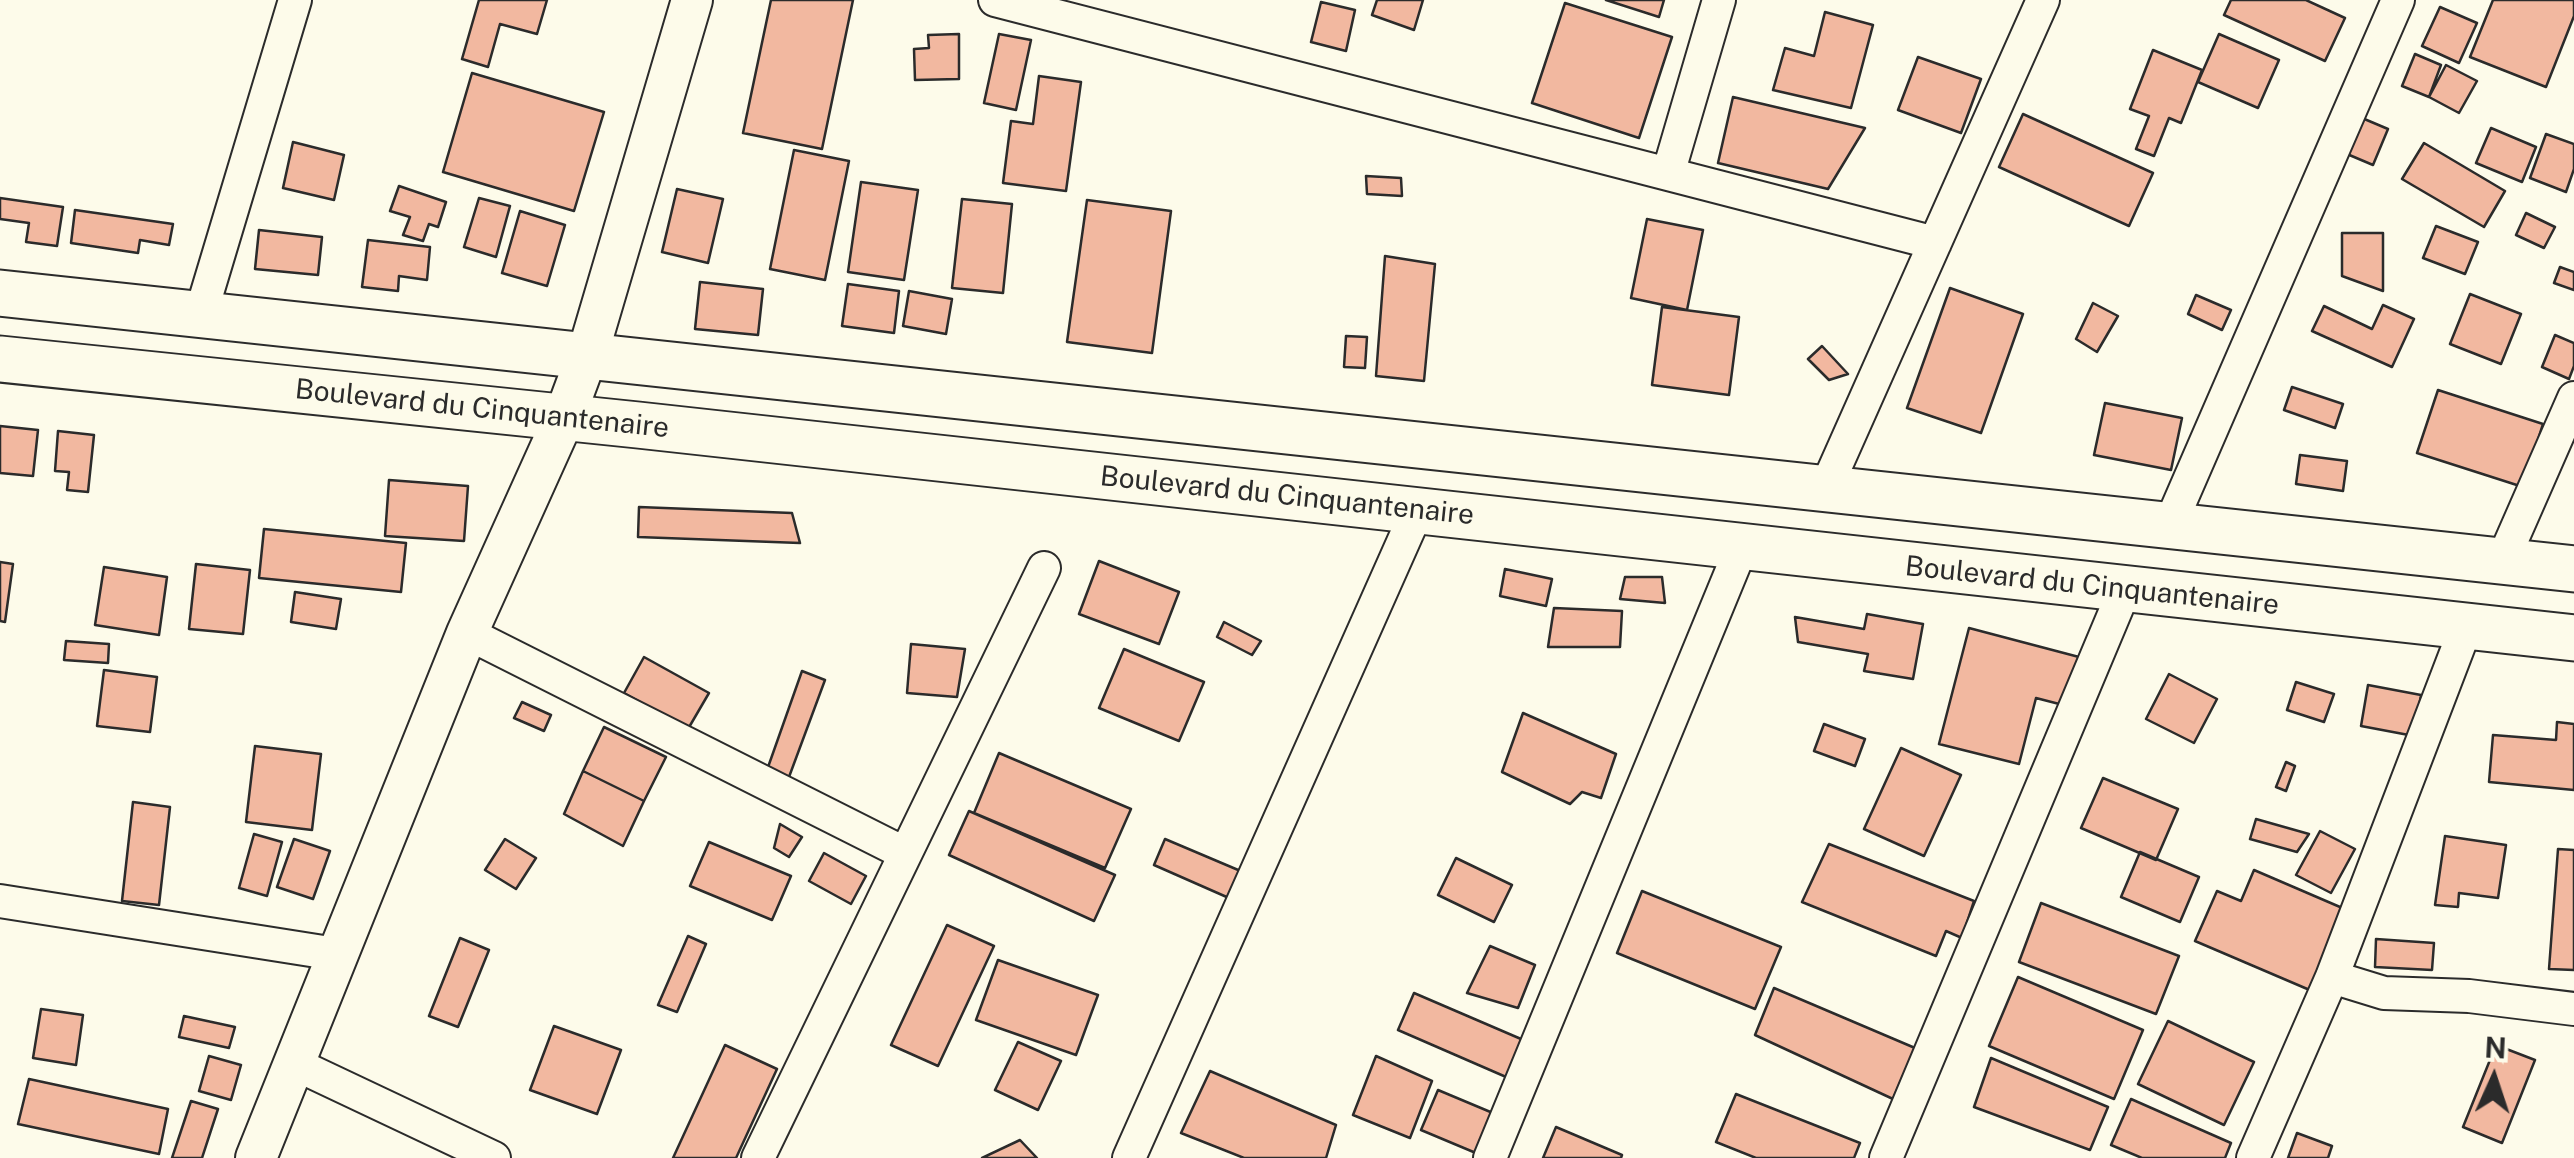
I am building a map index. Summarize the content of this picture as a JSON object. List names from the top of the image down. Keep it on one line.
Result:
{"streets":{"main road":["Boulevard du Cinquantenaire"]},"north":"top"}
